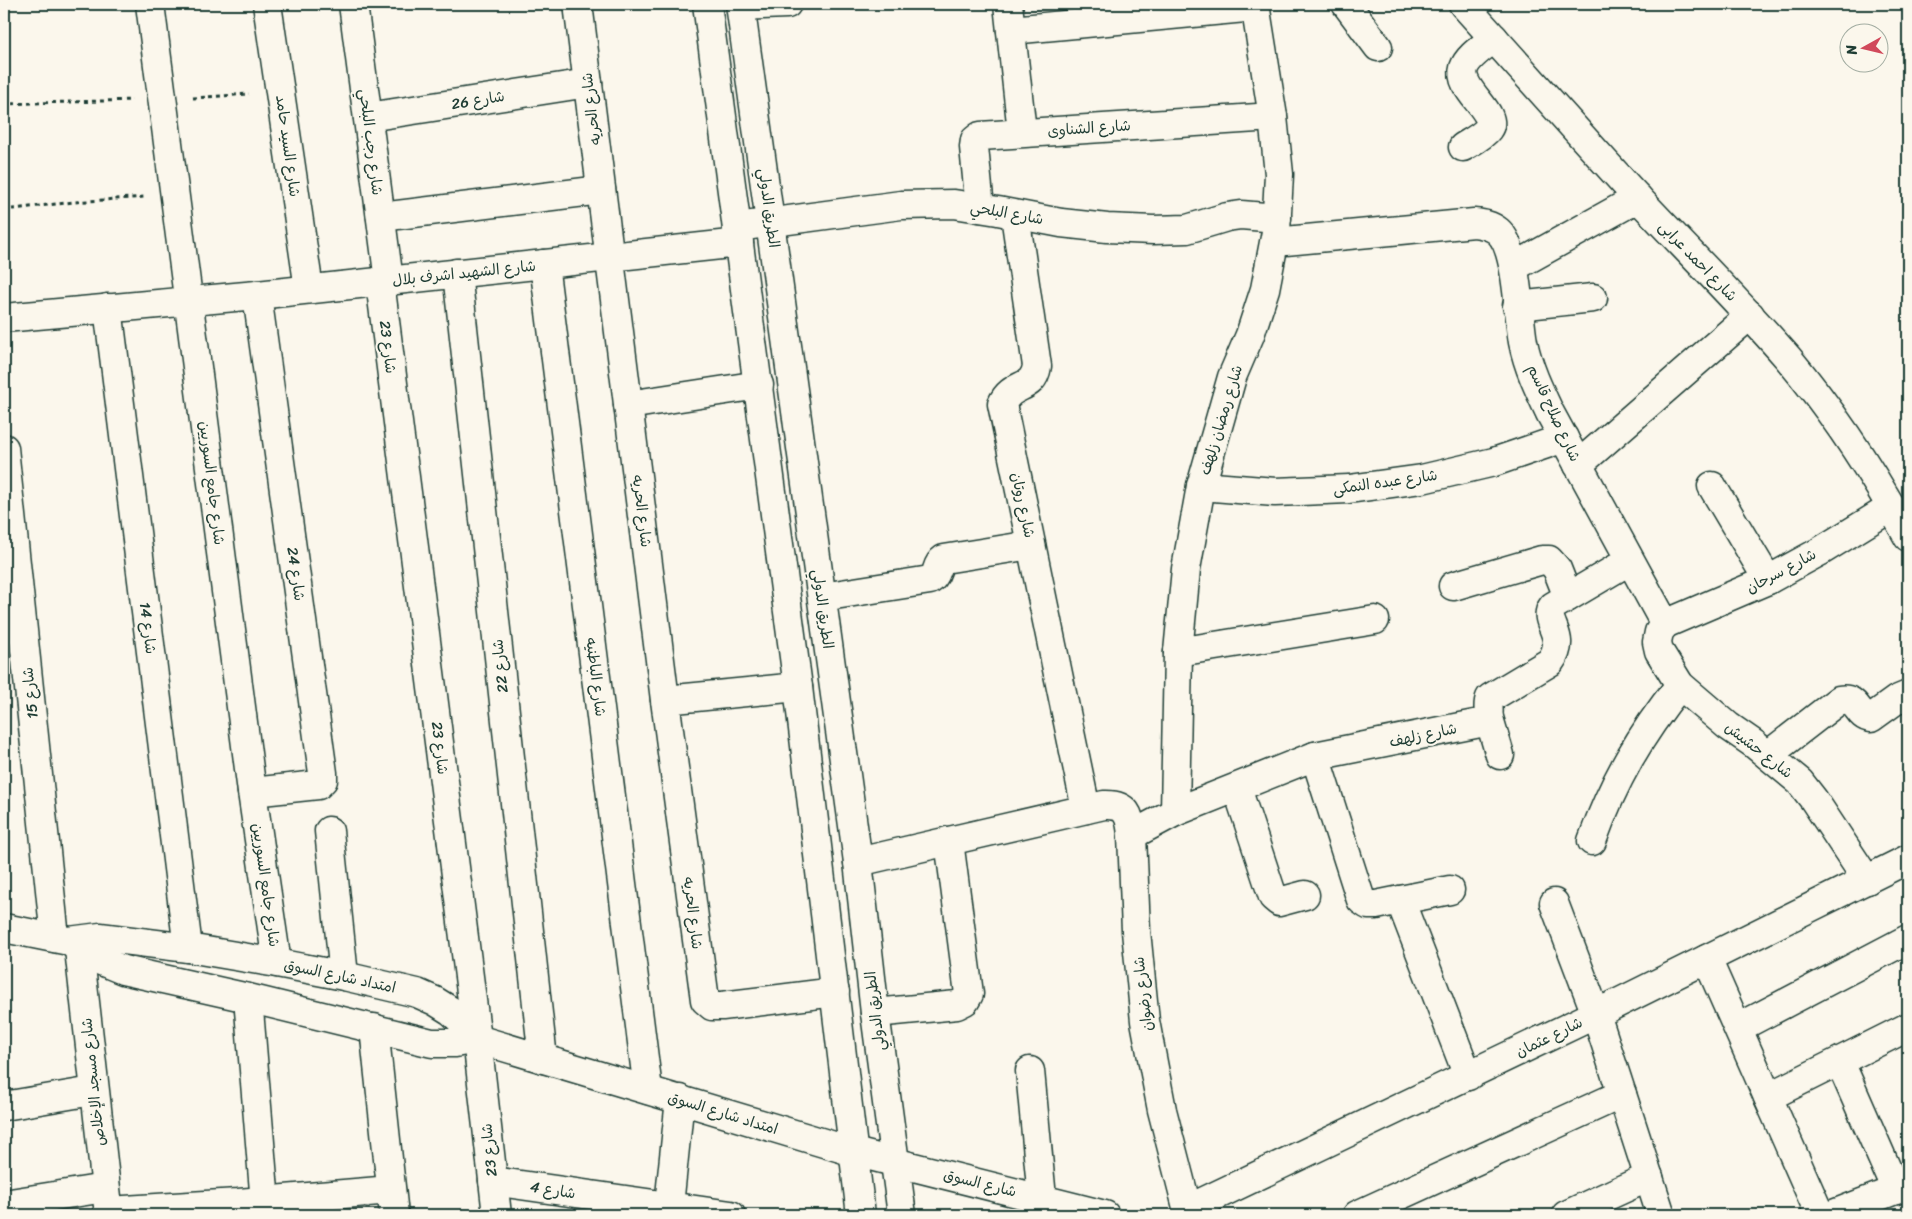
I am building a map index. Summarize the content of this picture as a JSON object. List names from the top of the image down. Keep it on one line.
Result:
{"streets":{"street":["شارع 26","شارع الحريه","شارع الشناوى","شارع رجب البلحي","شارع السيد حامد","الطريق الدولي","شارع البلحي","شارع احمد عرابى","شارع الشهيد اشرف بلال","شارع 23","شارع صلاح قاسم","شارع رمضان زلهف","شارع عبده النمكى","شارع جامع السوريين","شارع روتان","شارع سرحان","شارع 24","شارع 14","شارع 22","شارع الباطنيه","شارع 15","شارع زلهف","شارع حشيش","امتداد شارع السوق","شارع رضوان","شارع عثمان","شارع مسجد الإخلاص","شارع السوق","شارع 4"]},"crossings":[["شارع 26","شارع الحريه"],["شارع 26","شارع رجب البلحي"],["شارع الحريه","شارع الشهيد اشرف بلال"],["شارع الشناوى","شارع البلحي"],["شارع الشناوى","شارع رمضان زلهف"],["شارع رجب البلحي","شارع الشهيد اشرف بلال"],["شارع رجب البلحي","شارع 23"],["شارع السيد حامد","شارع الشهيد اشرف بلال"],["الطريق الدولي","شارع البلحي"],["الطريق الدولي","شارع رضوان"],["الطريق الدولي","شارع السوق"],["شارع البلحي","شارع الشهيد اشرف بلال"],["شارع البلحي","شارع صلاح قاسم"],["شارع البلحي","شارع رمضان زلهف"],["شارع البلحي","شارع روتان"],["شارع احمد عرابى","شارع سرحان"],["شارع الشهيد اشرف بلال","شارع 23"],["شارع الشهيد اشرف بلال","شارع جامع السوريين"],["شارع الشهيد اشرف بلال","شارع 24"],["شارع الشهيد اشرف بلال","شارع 14"],["شارع الشهيد اشرف بلال","شارع 22"],["شارع الشهيد اشرف بلال","شارع الباطنيه"],["شارع 23","امتداد شارع السوق"],["شارع 23","شارع 4"],["شارع صلاح قاسم","شارع رمضان زلهف"],["شارع صلاح قاسم","شارع عبده النمكى"],["شارع صلاح قاسم","شارع سرحان"],["شارع صلاح قاسم","شارع حشيش"],["شارع رمضان زلهف","شارع عبده النمكى"],["شارع رمضان زلهف","شارع زلهف"],["شارع جامع السوريين","شارع 24"],["شارع جامع السوريين","امتداد شارع السوق"],["شارع روتان","شارع رضوان"],["شارع سرحان","شارع حشيش"],["شارع 14","امتداد شارع السوق"],["شارع 22","امتداد شارع السوق"],["شارع الباطنيه","امتداد شارع السوق"],["شارع 15","امتداد شارع السوق"],["شارع 15","شارع مسجد الإخلاص"],["شارع زلهف","شارع رضوان"],["شارع حشيش","شارع عثمان"],["امتداد شارع السوق","شارع مسجد الإخلاص"],["امتداد شارع السوق","شارع السوق"],["شارع رضوان","شارع عثمان"]],"north":"left"}
